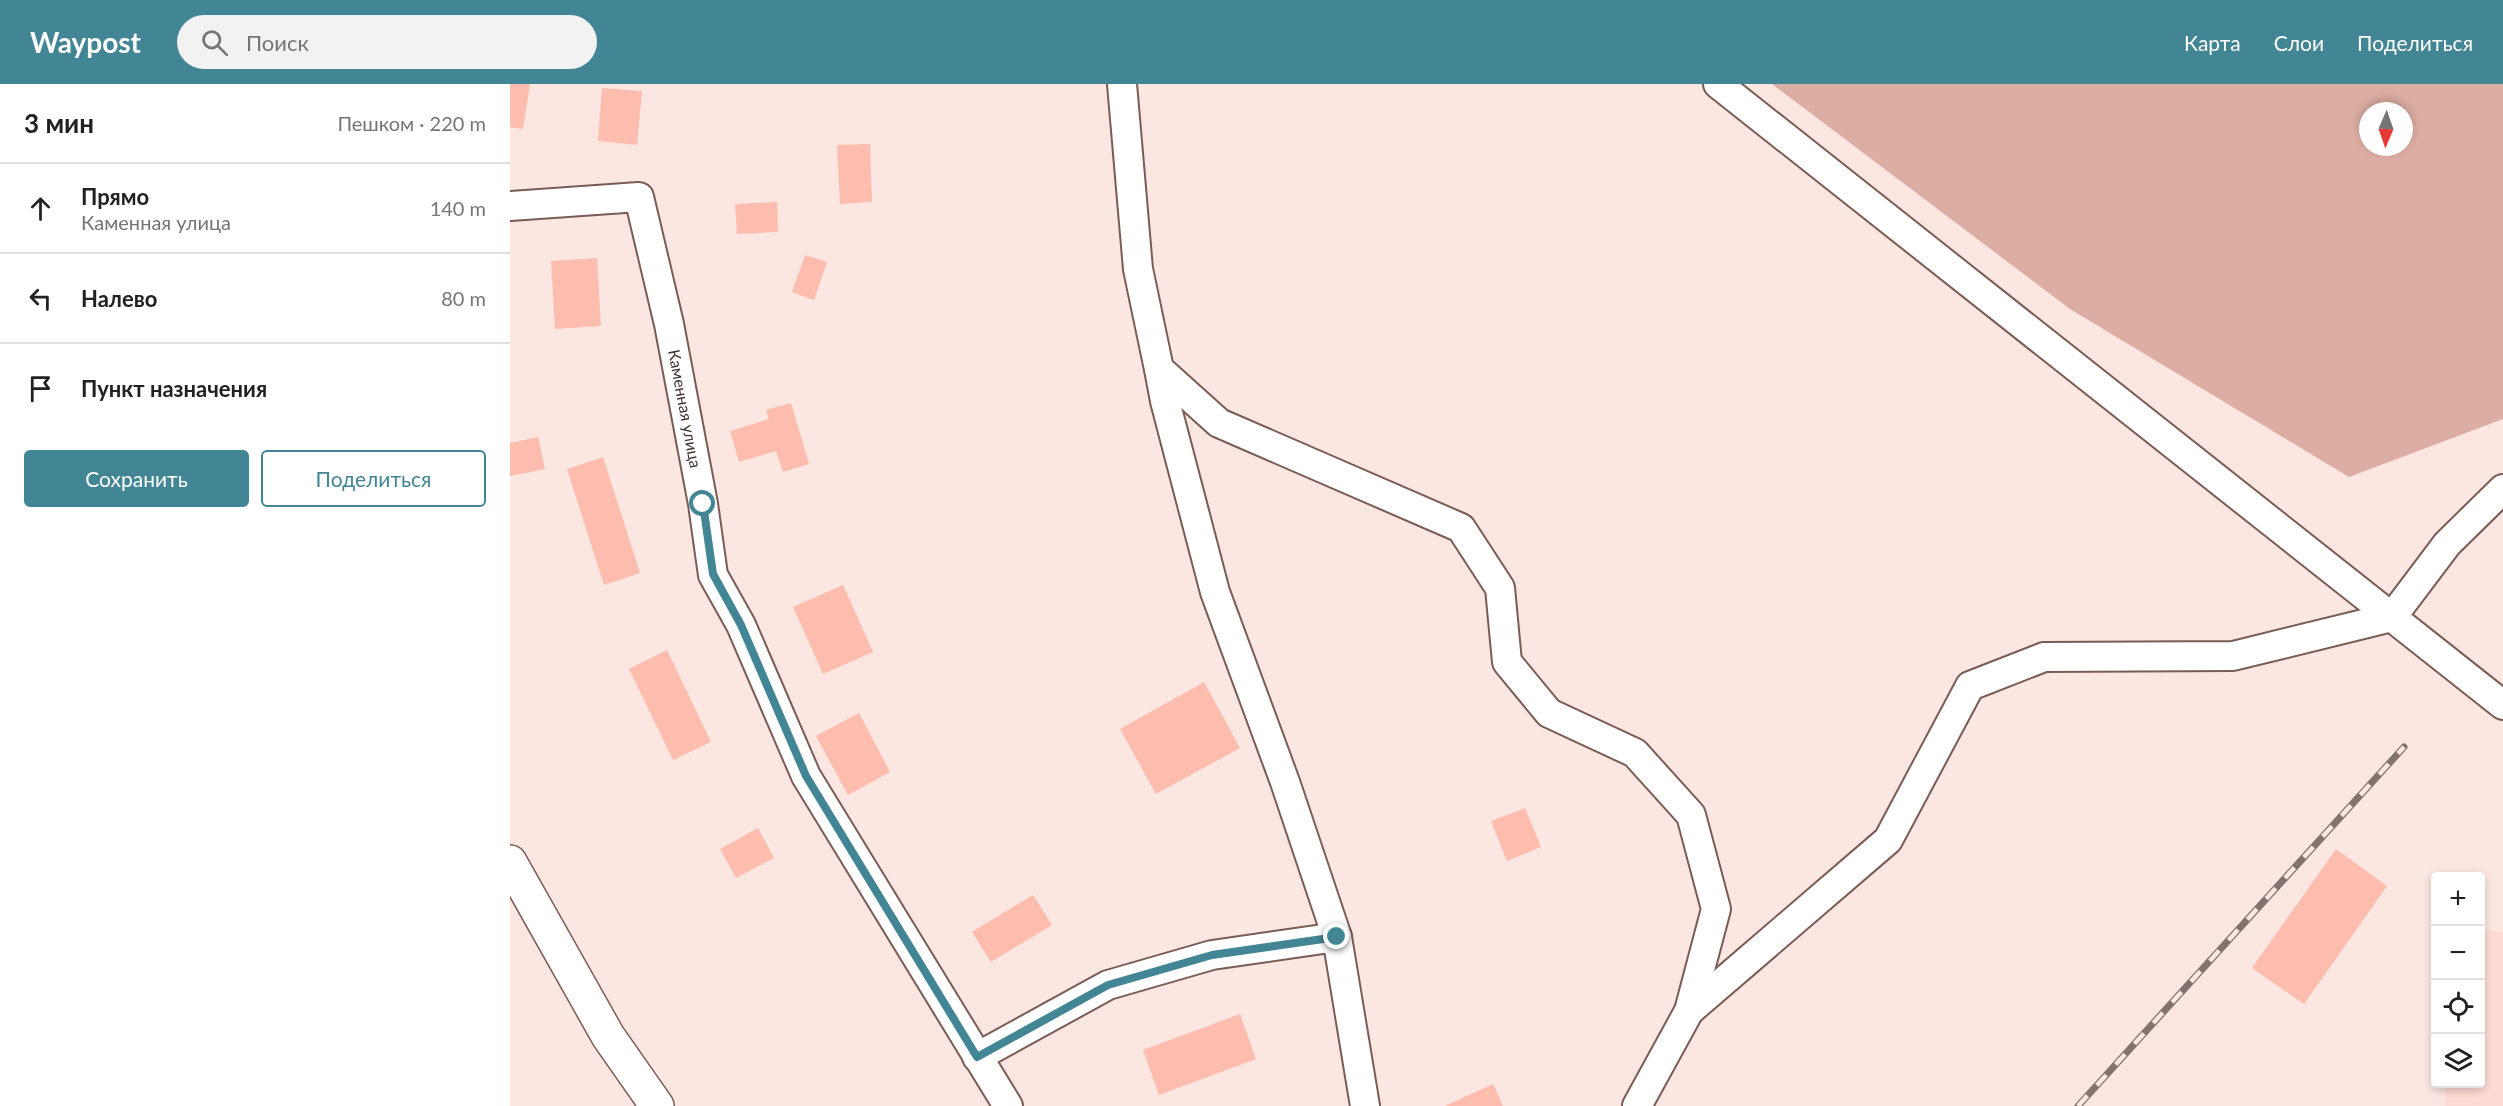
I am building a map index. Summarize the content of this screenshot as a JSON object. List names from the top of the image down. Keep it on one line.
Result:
{"streets":{"street":["Каменная улица"]},"north":"bottom","page":{"header":"Waypost","search":"Поиск","nav":["Карта","Слои","Поделиться"],"heading":["3 мин","Пешком · 220 m"],"list":[["Прямо","Каменная улица","140 m"],["Налево","80 m"],"Пункт назначения"],"buttons":["Сохранить","Поделиться"],"map_buttons":["+","−"]}}
